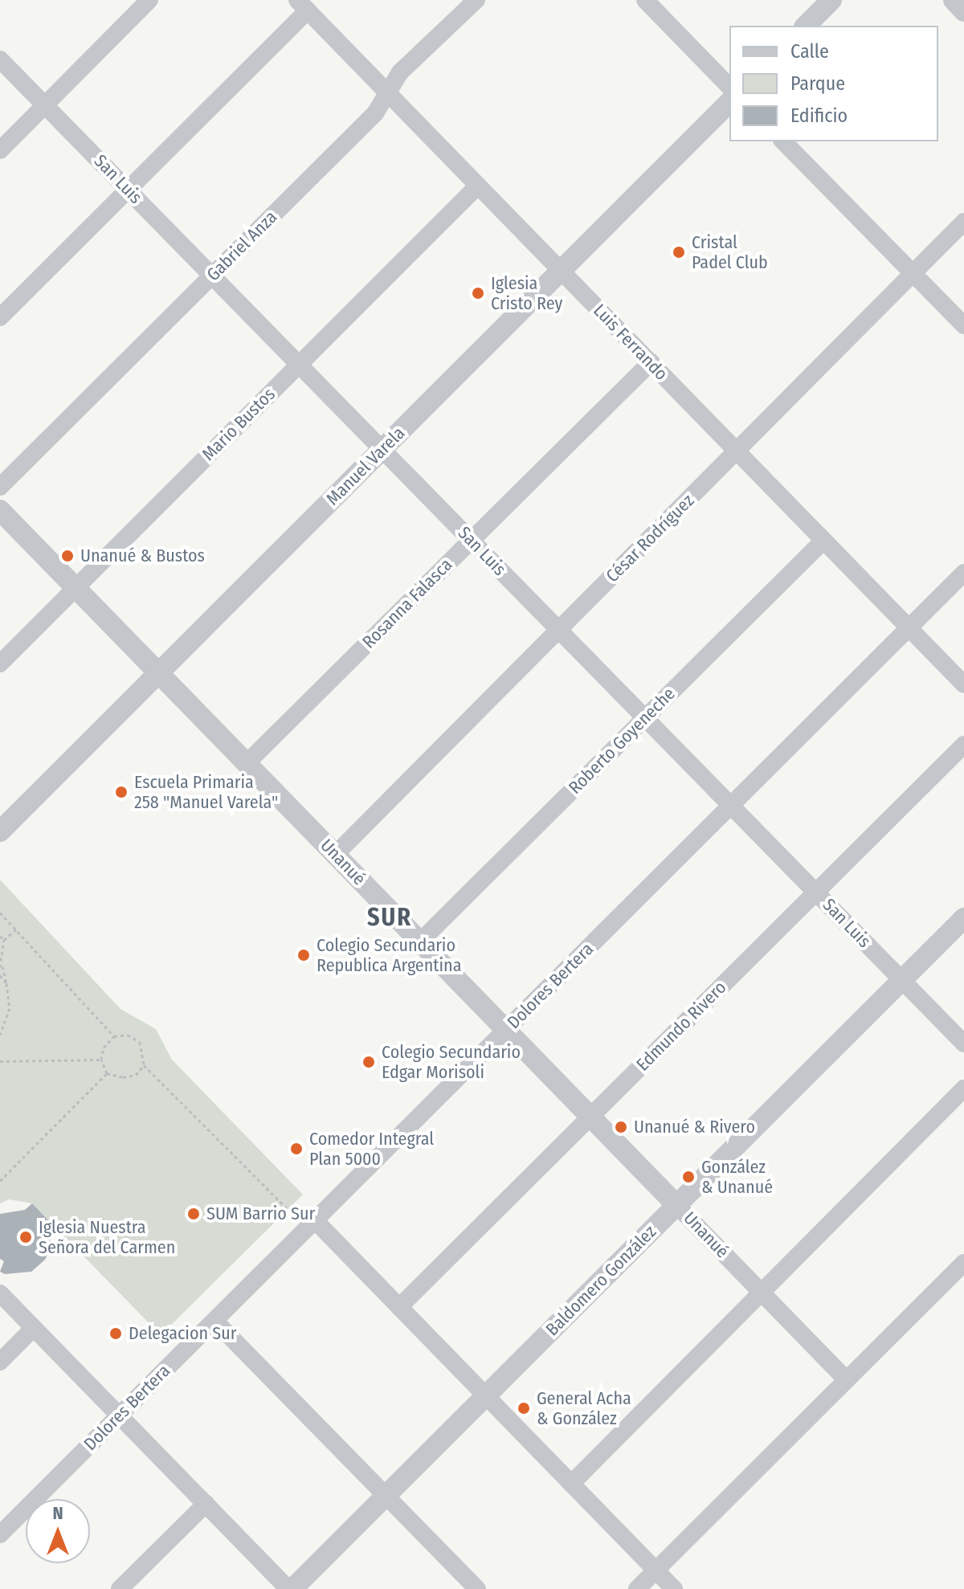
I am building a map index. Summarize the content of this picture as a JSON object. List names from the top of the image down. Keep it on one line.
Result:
{"streets":{"street":["San Luis","Gabriel Anza","Luis Ferrando","Mario Bustos","Manuel Varela","César Rodríguez","Rosanna Falasca","Roberto Goyeneche","Unanué","Dolores Bertera","Edmundo Rivero","Baldomero González"]},"crossings":[["San Luis","Gabriel Anza"],["San Luis","Mario Bustos"],["San Luis","Manuel Varela"],["San Luis","César Rodríguez"],["San Luis","Rosanna Falasca"],["San Luis","Roberto Goyeneche"],["San Luis","Dolores Bertera"],["San Luis","Edmundo Rivero"],["San Luis","Baldomero González"],["Gabriel Anza","Luis Ferrando"],["Luis Ferrando","Mario Bustos"],["Luis Ferrando","Manuel Varela"],["Luis Ferrando","César Rodríguez"],["Luis Ferrando","Rosanna Falasca"],["Luis Ferrando","Roberto Goyeneche"],["Luis Ferrando","Dolores Bertera"],["Mario Bustos","Unanué"],["Manuel Varela","Unanué"],["César Rodríguez","Unanué"],["Rosanna Falasca","Unanué"],["Roberto Goyeneche","Unanué"],["Unanué","Dolores Bertera"],["Unanué","Edmundo Rivero"],["Unanué","Baldomero González"]],"districts":["SUR"],"places":["Cristal Padel Club","Iglesia Cristo Rey","Unanué & Bustos","Escuela Primaria 258 \"Manuel Varela\"","Colegio Secundario Republica Argentina","Colegio Secundario Edgar Morisoli","Unanué & Rivero","Comedor Integral Plan 5000","González & Unanué","SUM Barrio Sur","Iglesia Nuestra Señora del Carmen","Delegacion Sur","General Acha & González"],"legend":["Calle","Parque","Edificio"],"north":"top"}
